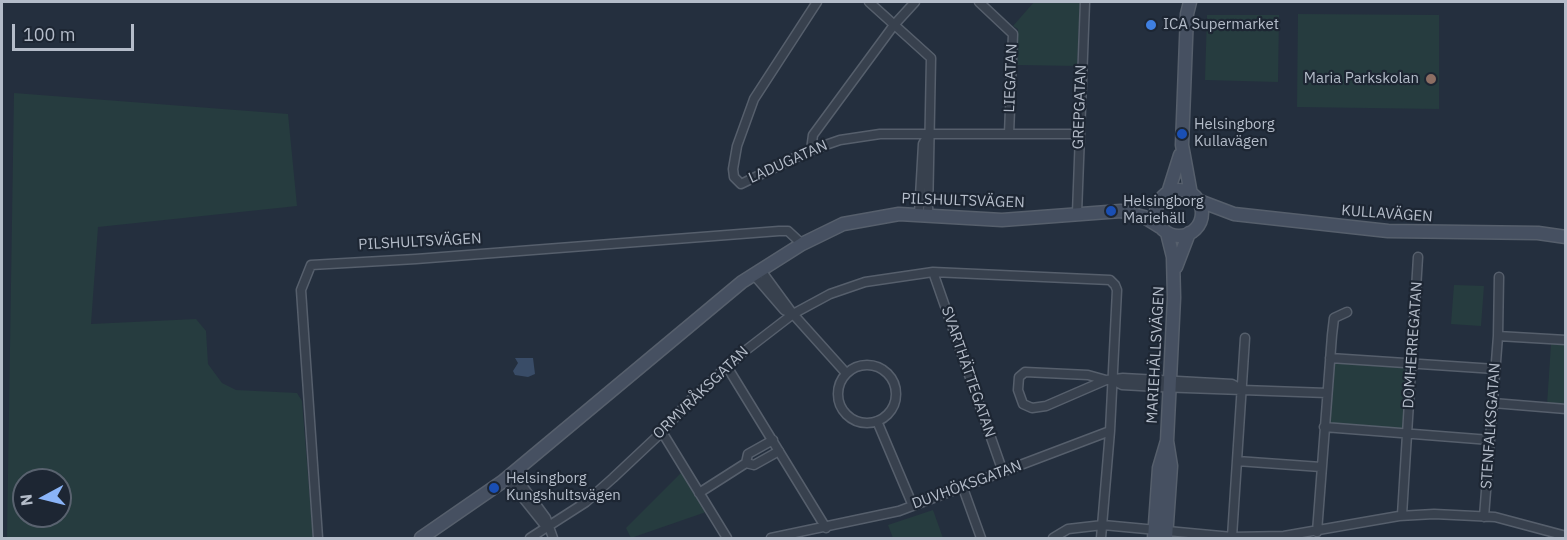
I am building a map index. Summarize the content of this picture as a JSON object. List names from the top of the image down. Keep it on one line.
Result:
{"streets":{"street":["LIEGATAN","GREPGATAN","LADUGATAN","PILSHULTSVÄGEN","KULLAVÄGEN","DOMHERREGATAN","MARIEHÄLLSVÄGEN","SVARTHÄTTEGATAN","ORMVRÅKSGATAN","STENFALKSGATAN","DUVHÖKSGATAN"]},"crossings":[["LIEGATAN","LADUGATAN"],["GREPGATAN","LADUGATAN"],["GREPGATAN","PILSHULTSVÄGEN"],["PILSHULTSVÄGEN","KULLAVÄGEN"],["PILSHULTSVÄGEN","MARIEHÄLLSVÄGEN"],["KULLAVÄGEN","MARIEHÄLLSVÄGEN"],["SVARTHÄTTEGATAN","ORMVRÅKSGATAN"],["SVARTHÄTTEGATAN","DUVHÖKSGATAN"]],"places":["ICA Supermarket","Maria Parkskolan","Helsingborg Kullavägen","Helsingborg Mariehäll","Helsingborg Kungshultsvägen"],"scale_bar":"100 m","north":"left"}
